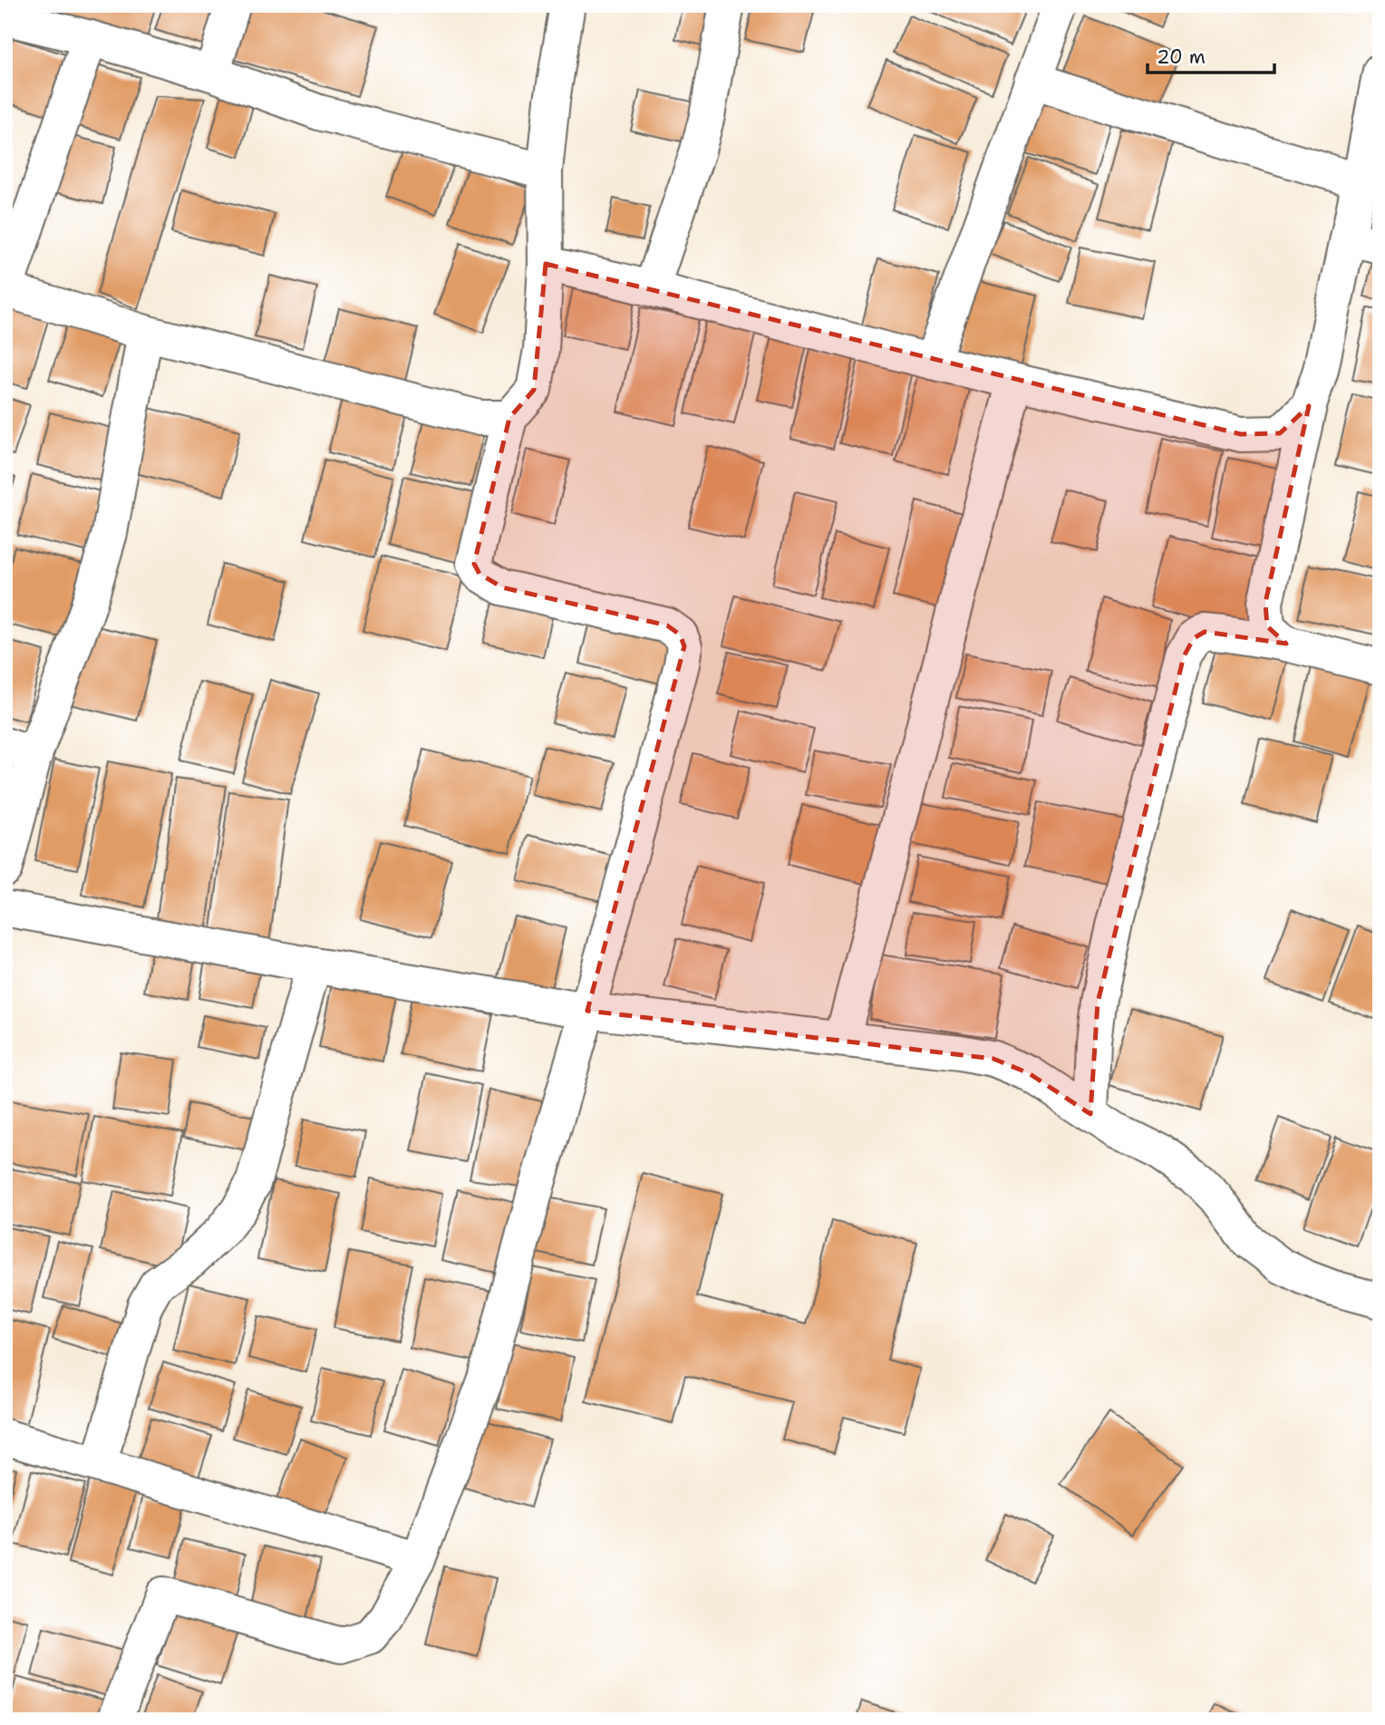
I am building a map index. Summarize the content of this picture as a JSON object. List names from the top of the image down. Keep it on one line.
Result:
{"scale_bar":"20 m"}
